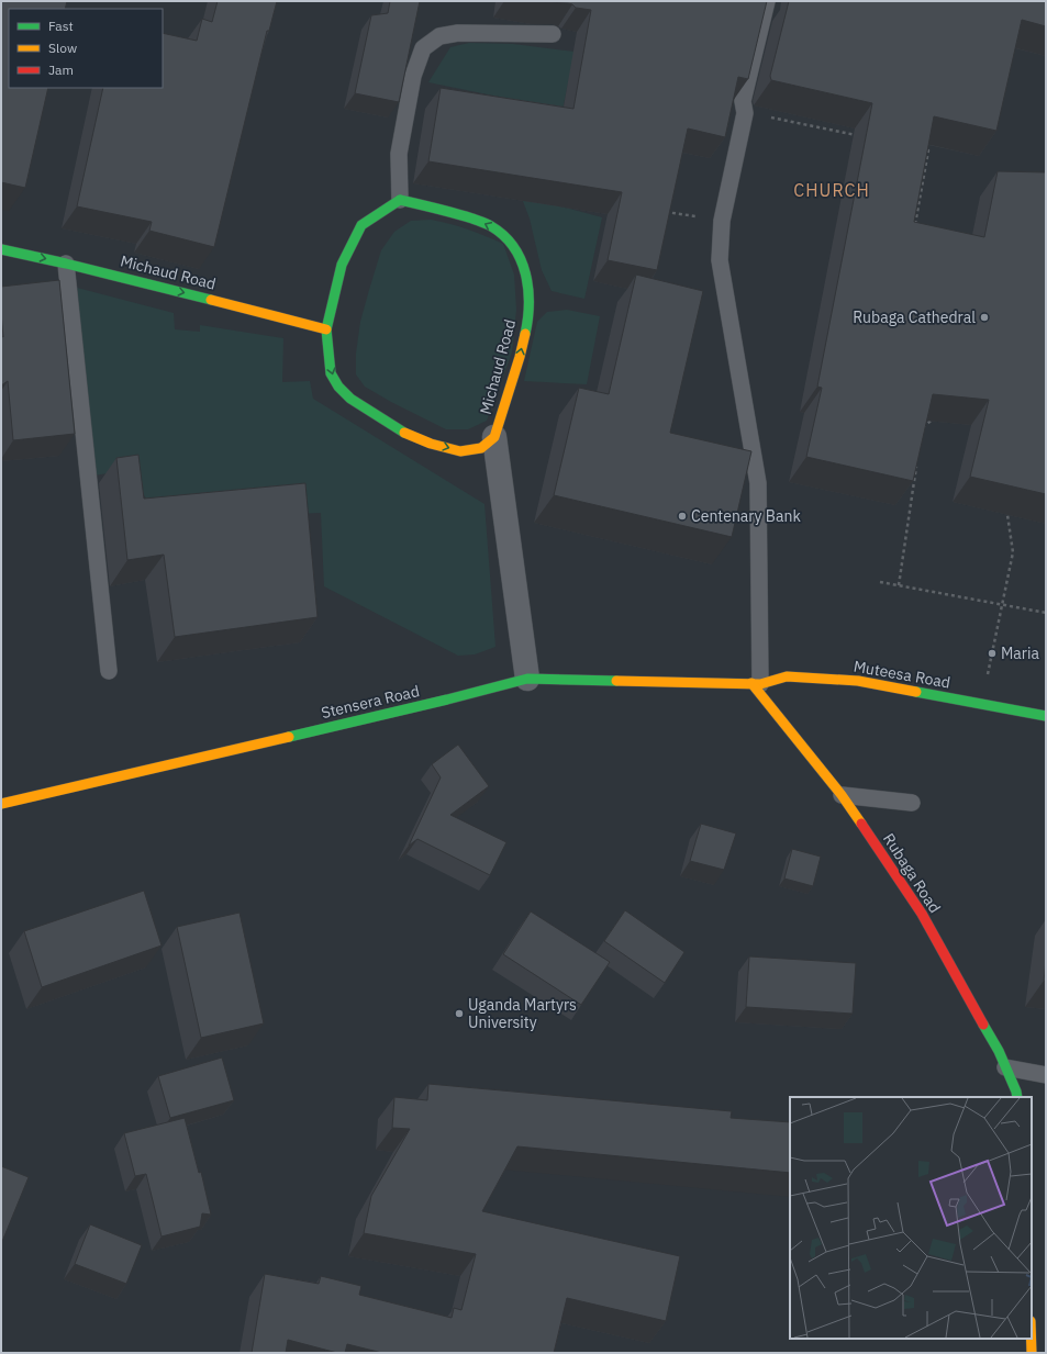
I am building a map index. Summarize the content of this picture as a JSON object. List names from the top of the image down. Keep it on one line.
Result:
{"streets":{"street":["Michaud Road","Muteesa Road","Stensera Road","Rubaga Road"]},"crossings":[["Muteesa Road","Stensera Road"],["Muteesa Road","Rubaga Road"],["Stensera Road","Rubaga Road"]],"districts":["CHURCH"],"places":["Rubaga Cathedral","Centenary Bank","Maria","Uganda Martyrs University"],"legend":["Fast","Slow","Jam"]}
